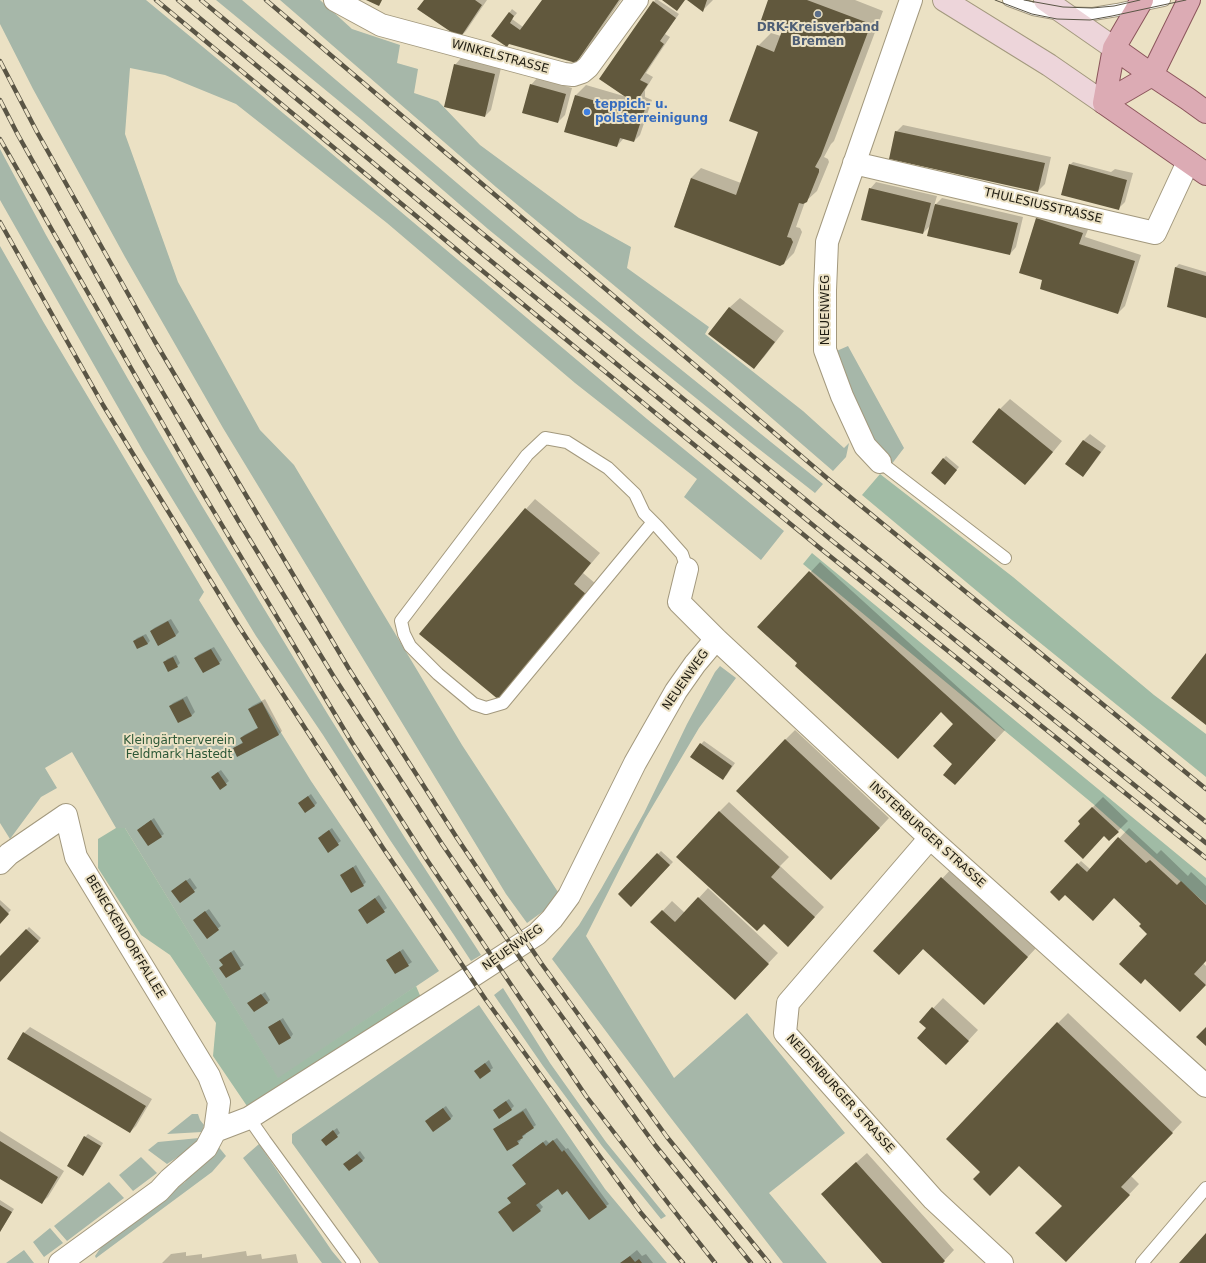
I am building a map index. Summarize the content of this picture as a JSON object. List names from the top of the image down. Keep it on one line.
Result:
{"streets":{"street":["WINKELSTRASSE","THULESIUSSTRASSE","NEUENWEG","INSTERBURGER STRASSE","BENECKENDORFFALLEE","NEIDENBURGER STRASSE"]},"crossings":[["THULESIUSSTRASSE","NEUENWEG"],["NEUENWEG","INSTERBURGER STRASSE"],["NEUENWEG","BENECKENDORFFALLEE"],["INSTERBURGER STRASSE","NEIDENBURGER STRASSE"]],"parks":["Kleingärtnerverein Feldmark Hastedt"],"places":["DRK-Kreisverband Bremen","teppich- u. polsterreinigung"]}
